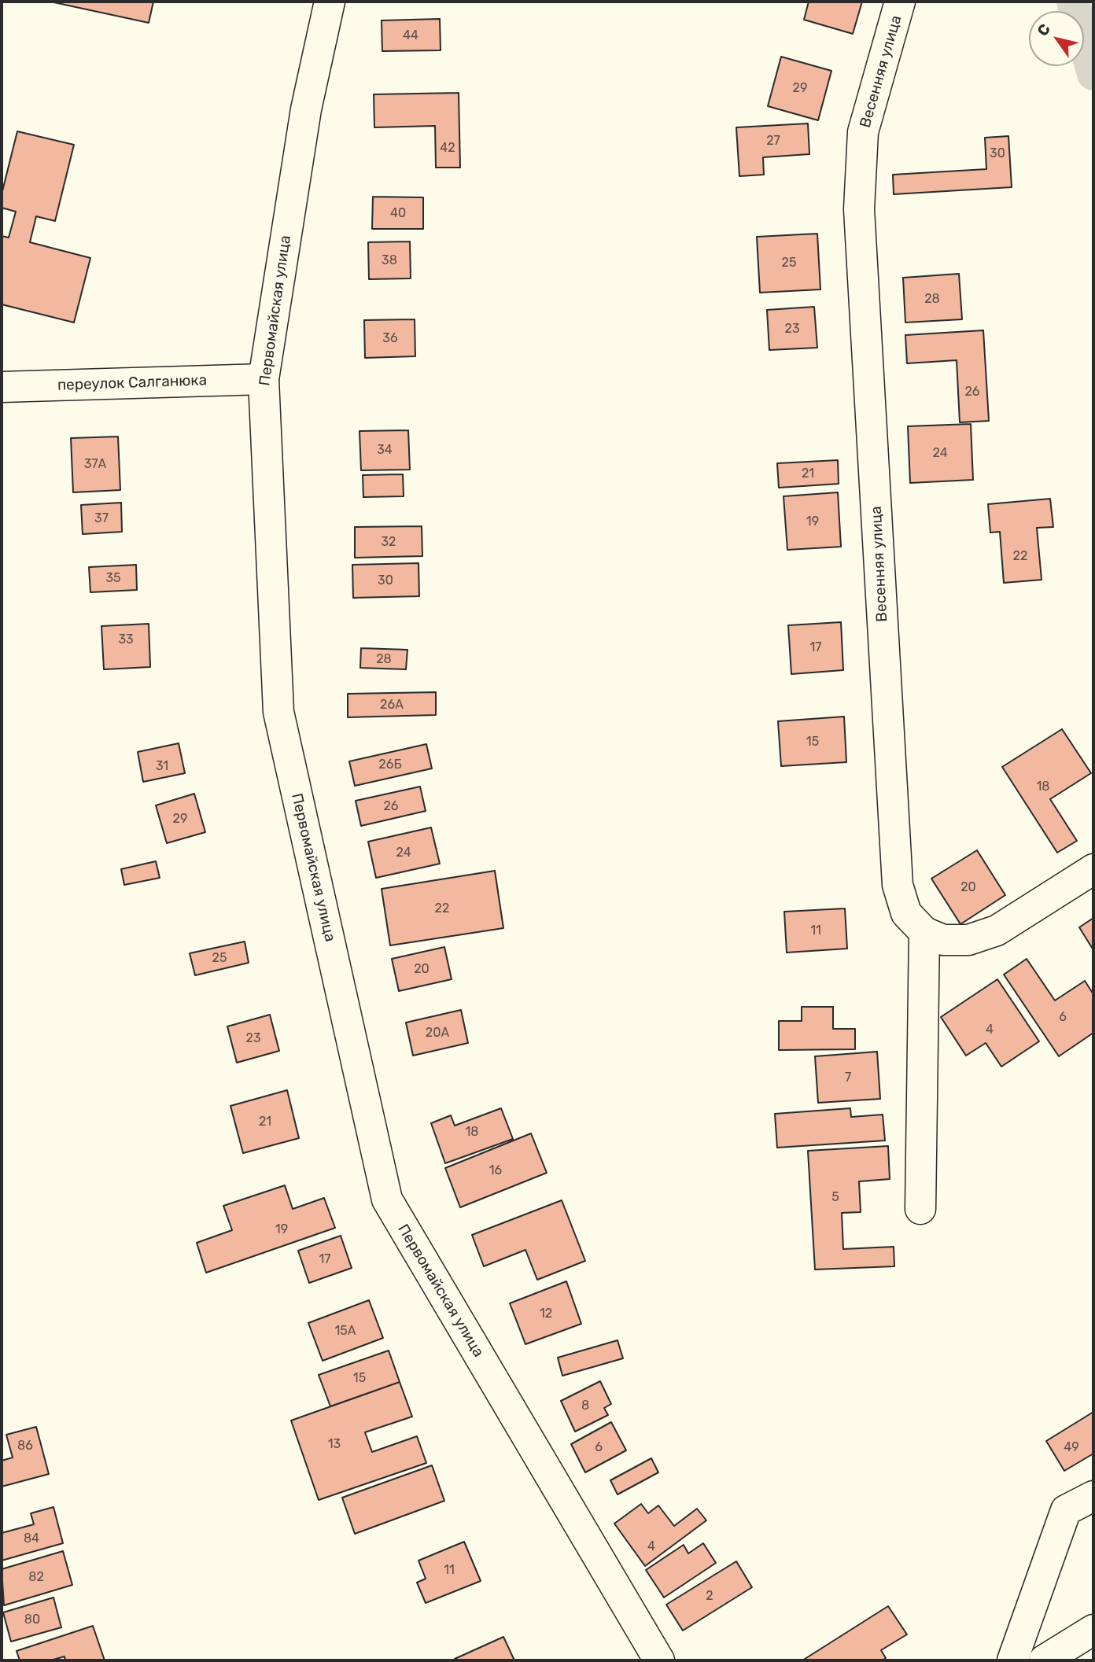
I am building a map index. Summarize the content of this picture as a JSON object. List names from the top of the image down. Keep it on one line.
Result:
{"streets":{"main road":["Весенняя улица","Первомайская улица","переулок Салганюка"]},"crossings":[["Первомайская улица","переулок Салганюка"]],"house_numbers":["44","29","27","42","30","40","38","25","28","23","36","26","34","24","37А","21","37","19","32","22","35","30","33","17","28","26А","15","26Б","31","18","26","29","24","20","22","11","25","20","6","4","20А","23","7","21","18","16","5","19","17","12","15А","15","8","13","86","6","49","84","4","11","82","2","80"],"north":"top left"}
